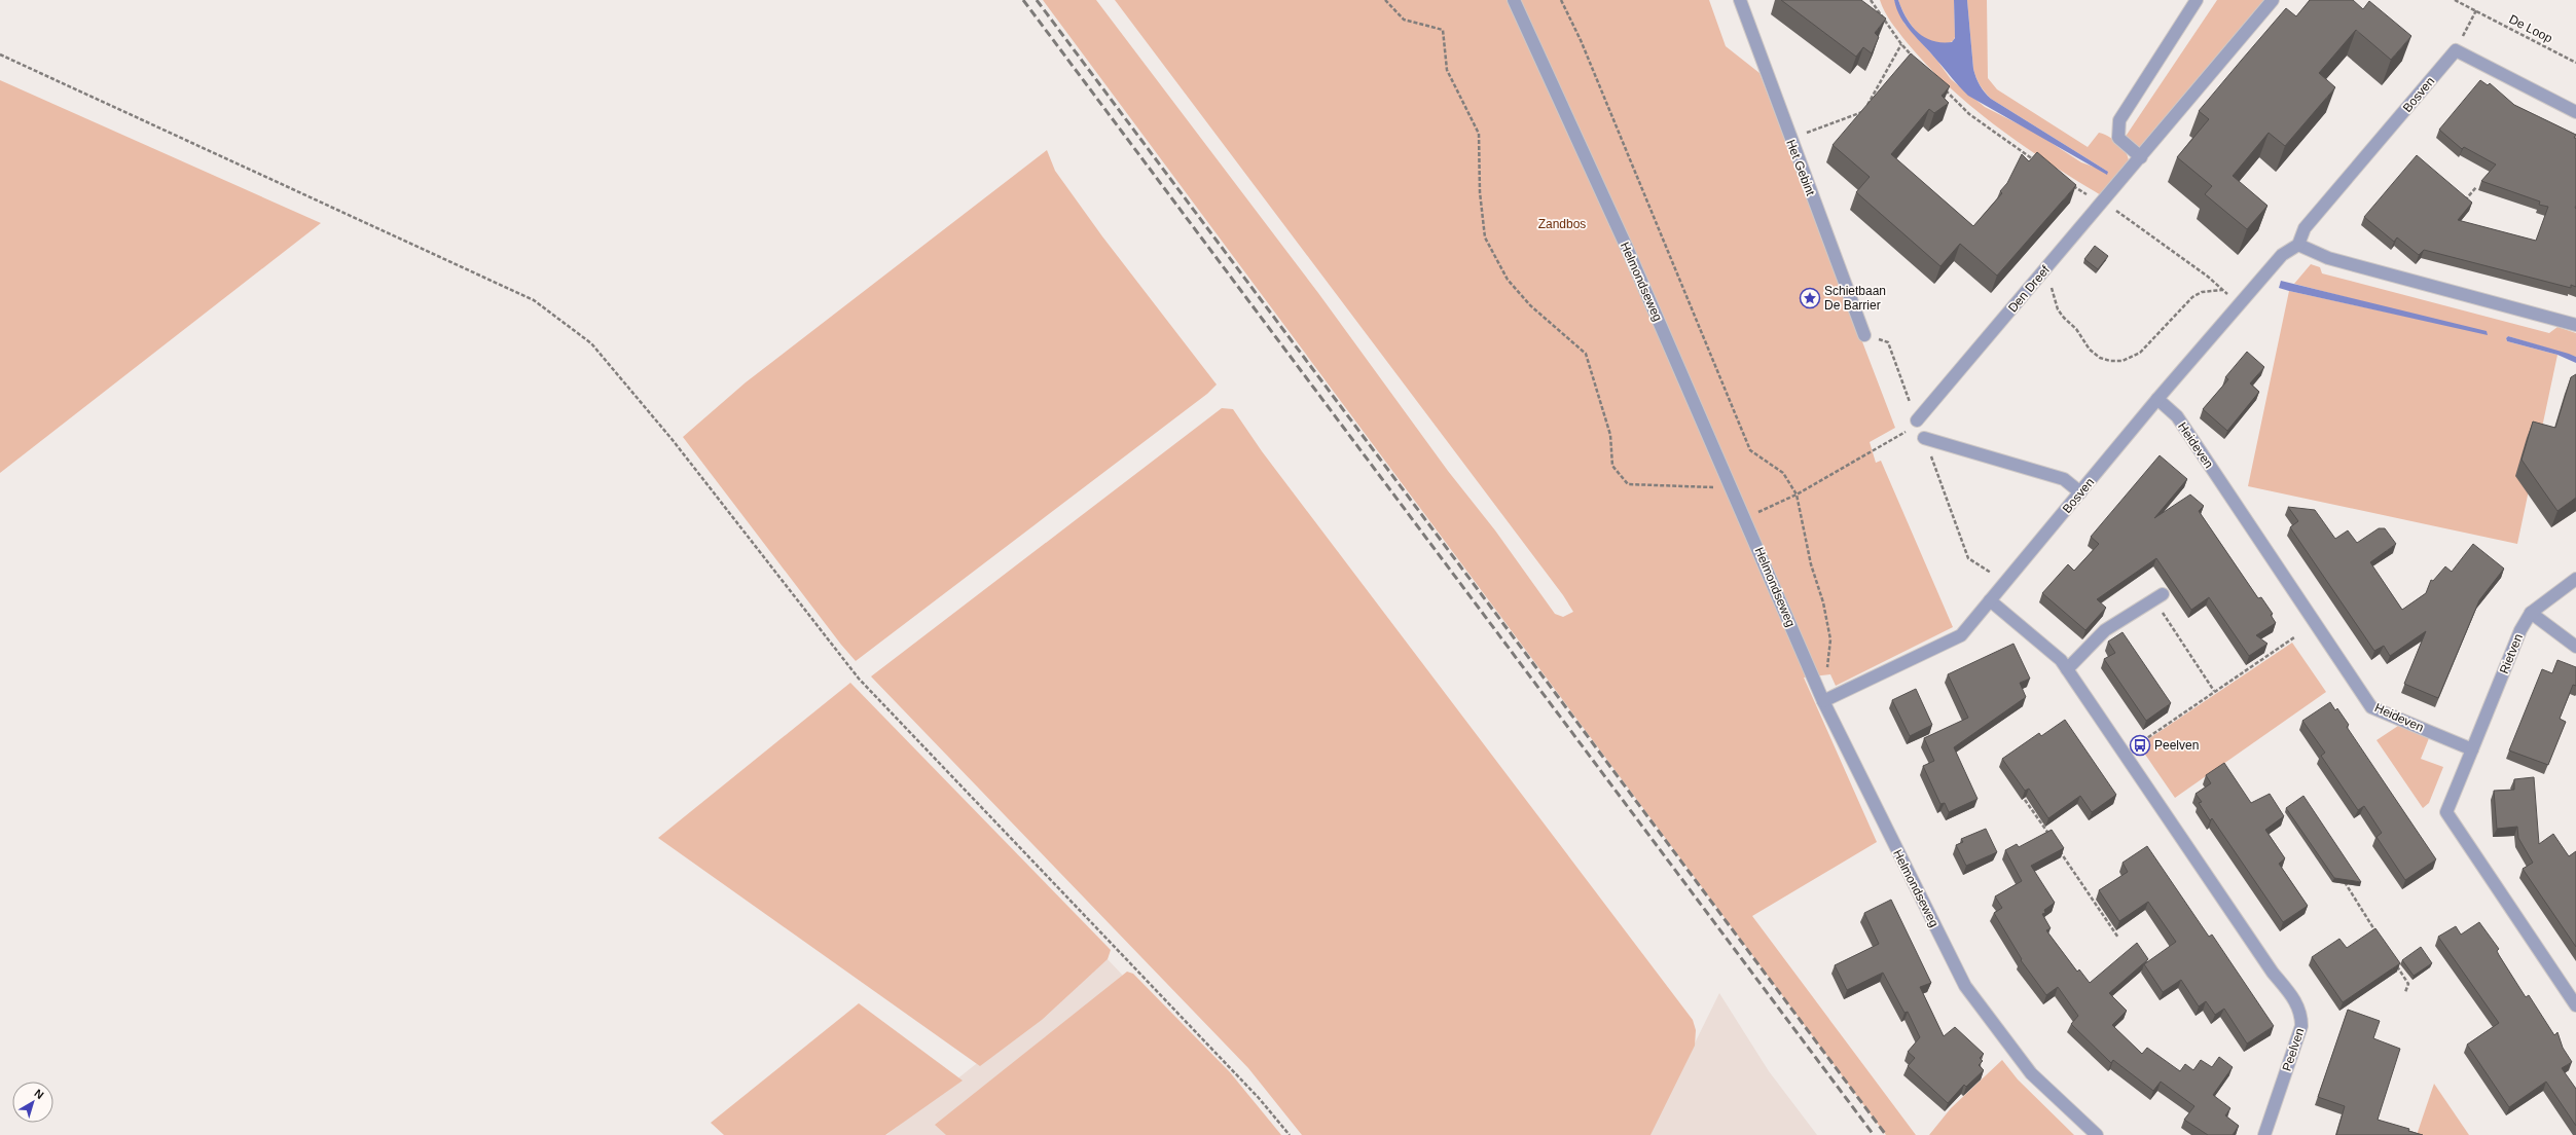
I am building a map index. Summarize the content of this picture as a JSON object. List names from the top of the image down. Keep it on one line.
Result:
{"streets":{"street":["Bosven","Het Gebint","Helmondseweg","Den Dreef","Heideven","Rietven","Peelven"],"path":["De Loop"]},"crossings":[["Bosven","Helmondseweg"],["Bosven","Heideven"],["Bosven","Peelven"],["Heideven","Rietven"]],"parks":["Zandbos"],"places":{"place":["Schietbaan De Barrier"],"bus stop":["Peelven"]},"north":"top right"}
